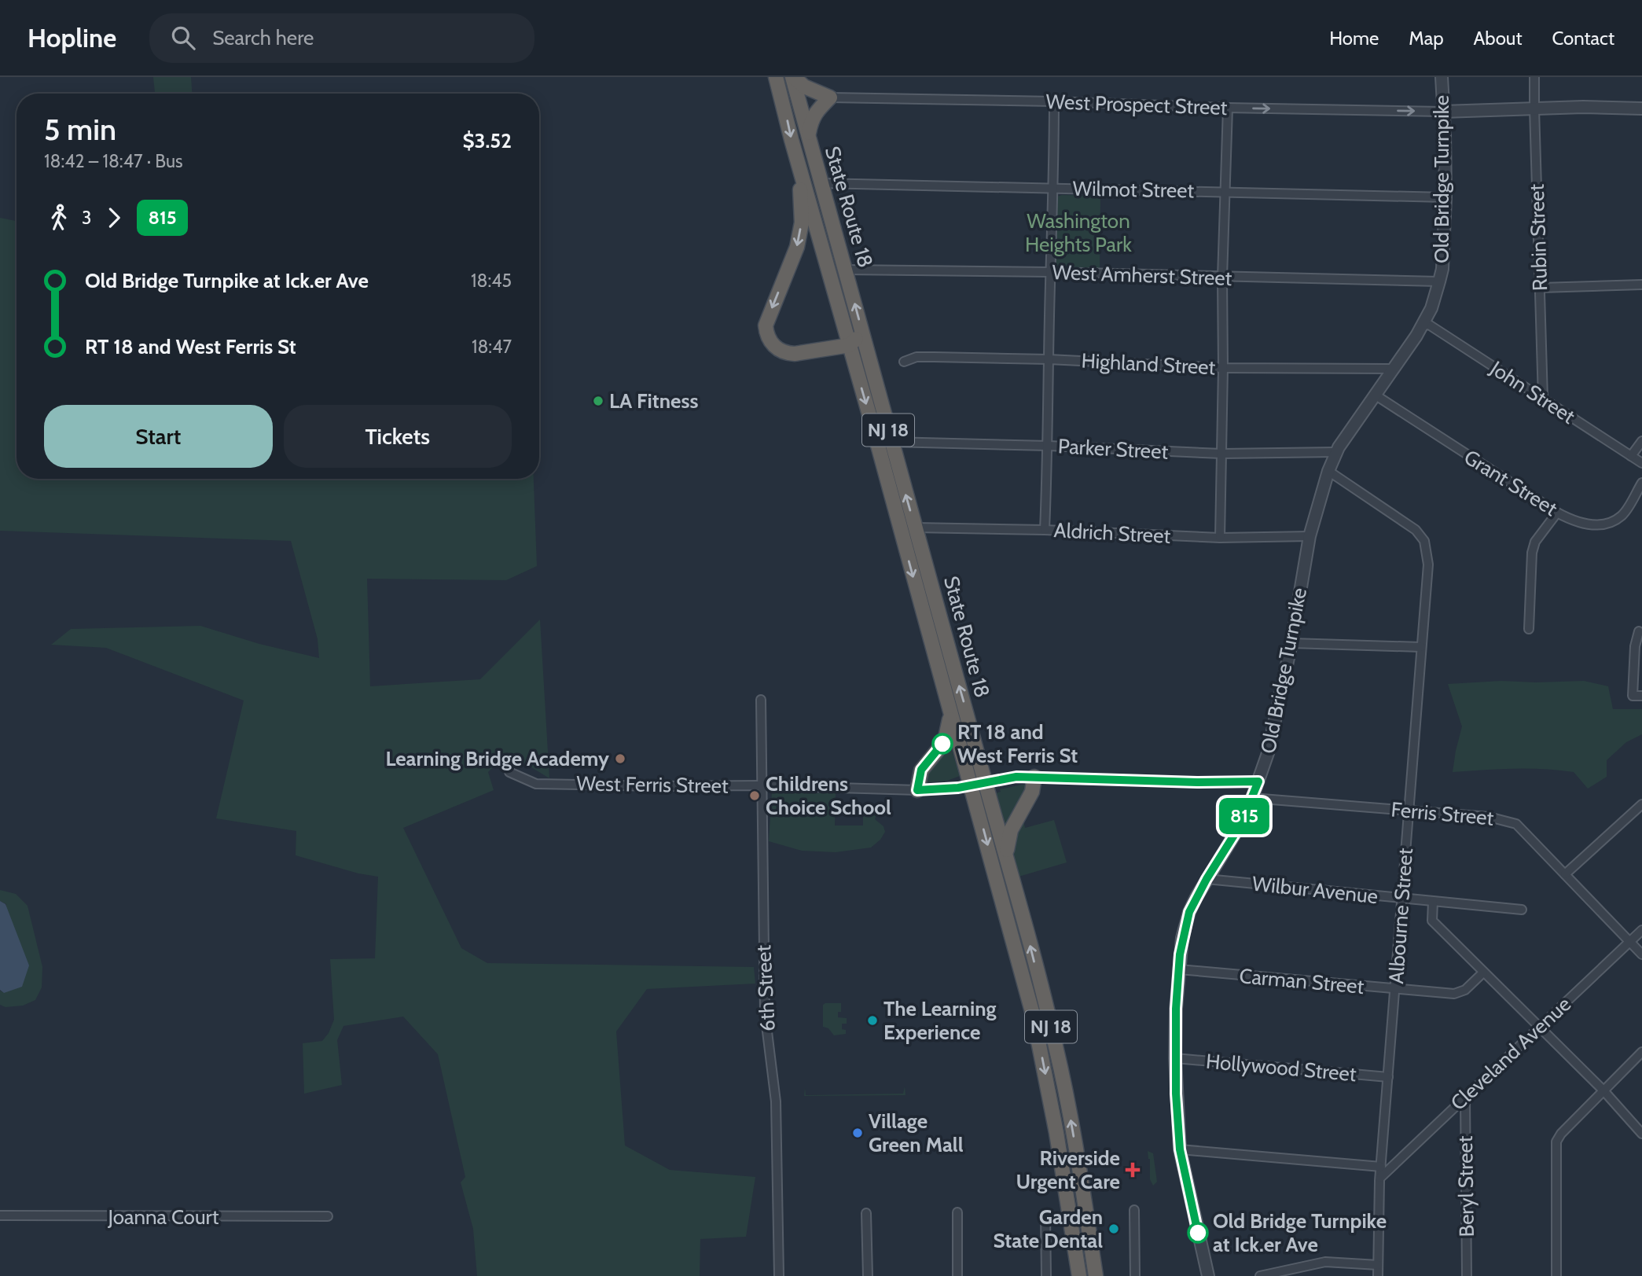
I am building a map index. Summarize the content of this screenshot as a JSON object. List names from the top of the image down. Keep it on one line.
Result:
{"streets":{"highway":["State Route 18","NJ 18"],"street":["West Prospect Street","Old Bridge Turnpike","Wilmot Street","Rubin Street","West Amherst Street","Highland Street","John Street","Parker Street","Grant Street","Aldrich Street","West Ferris Street","Ferris Street","Wilbur Avenue","Albourne Street","Carman Street","6th Street","Cleveland Avenue","Hollywood Street","Beryl Street","Joanna Court"]},"crossings":[["West Prospect Street","Old Bridge Turnpike"],["Old Bridge Turnpike","Wilmot Street"],["Old Bridge Turnpike","West Amherst Street"],["Old Bridge Turnpike","Highland Street"],["Old Bridge Turnpike","John Street"],["Old Bridge Turnpike","Parker Street"],["Old Bridge Turnpike","Grant Street"],["Old Bridge Turnpike","Aldrich Street"],["Old Bridge Turnpike","West Ferris Street"],["Old Bridge Turnpike","Ferris Street"],["Old Bridge Turnpike","Wilbur Avenue"],["Old Bridge Turnpike","Albourne Street"],["Old Bridge Turnpike","Carman Street"],["Old Bridge Turnpike","Hollywood Street"],["Wilmot Street","State Route 18"],["State Route 18","West Amherst Street"],["State Route 18","Parker Street"],["State Route 18","Aldrich Street"],["State Route 18","West Ferris Street"],["Rubin Street","John Street"],["West Ferris Street","6th Street"],["Ferris Street","Albourne Street"],["Ferris Street","Cleveland Avenue"],["Wilbur Avenue","Albourne Street"],["Albourne Street","Carman Street"],["Albourne Street","Cleveland Avenue"],["Albourne Street","Hollywood Street"],["Cleveland Avenue","Beryl Street"]],"parks":["Washington Heights Park"],"places":{"other":["LA Fitness","RT 18 and West Ferris St","Learning Bridge Academy","Childrens Choice School","The Learning Experience","Village Green Mall","Garden State Dental","Old Bridge Turnpike at Ick.er Ave"],"health":["Riverside Urgent Care"]},"lines":["bus line 815"],"page":{"header":"Hopline","search":"Search here","nav":["Home","Map","About","Contact"],"on_map":"815","heading":["5 min","18:42 – 18:47 · Bus","$3.52"],"legs":["3","815"],"list":[{"name":"Old Bridge Turnpike at Ick.er Ave","value":"18:45"},{"name":"RT 18 and West Ferris St","value":"18:47"}],"buttons":["Start","Tickets"]}}
